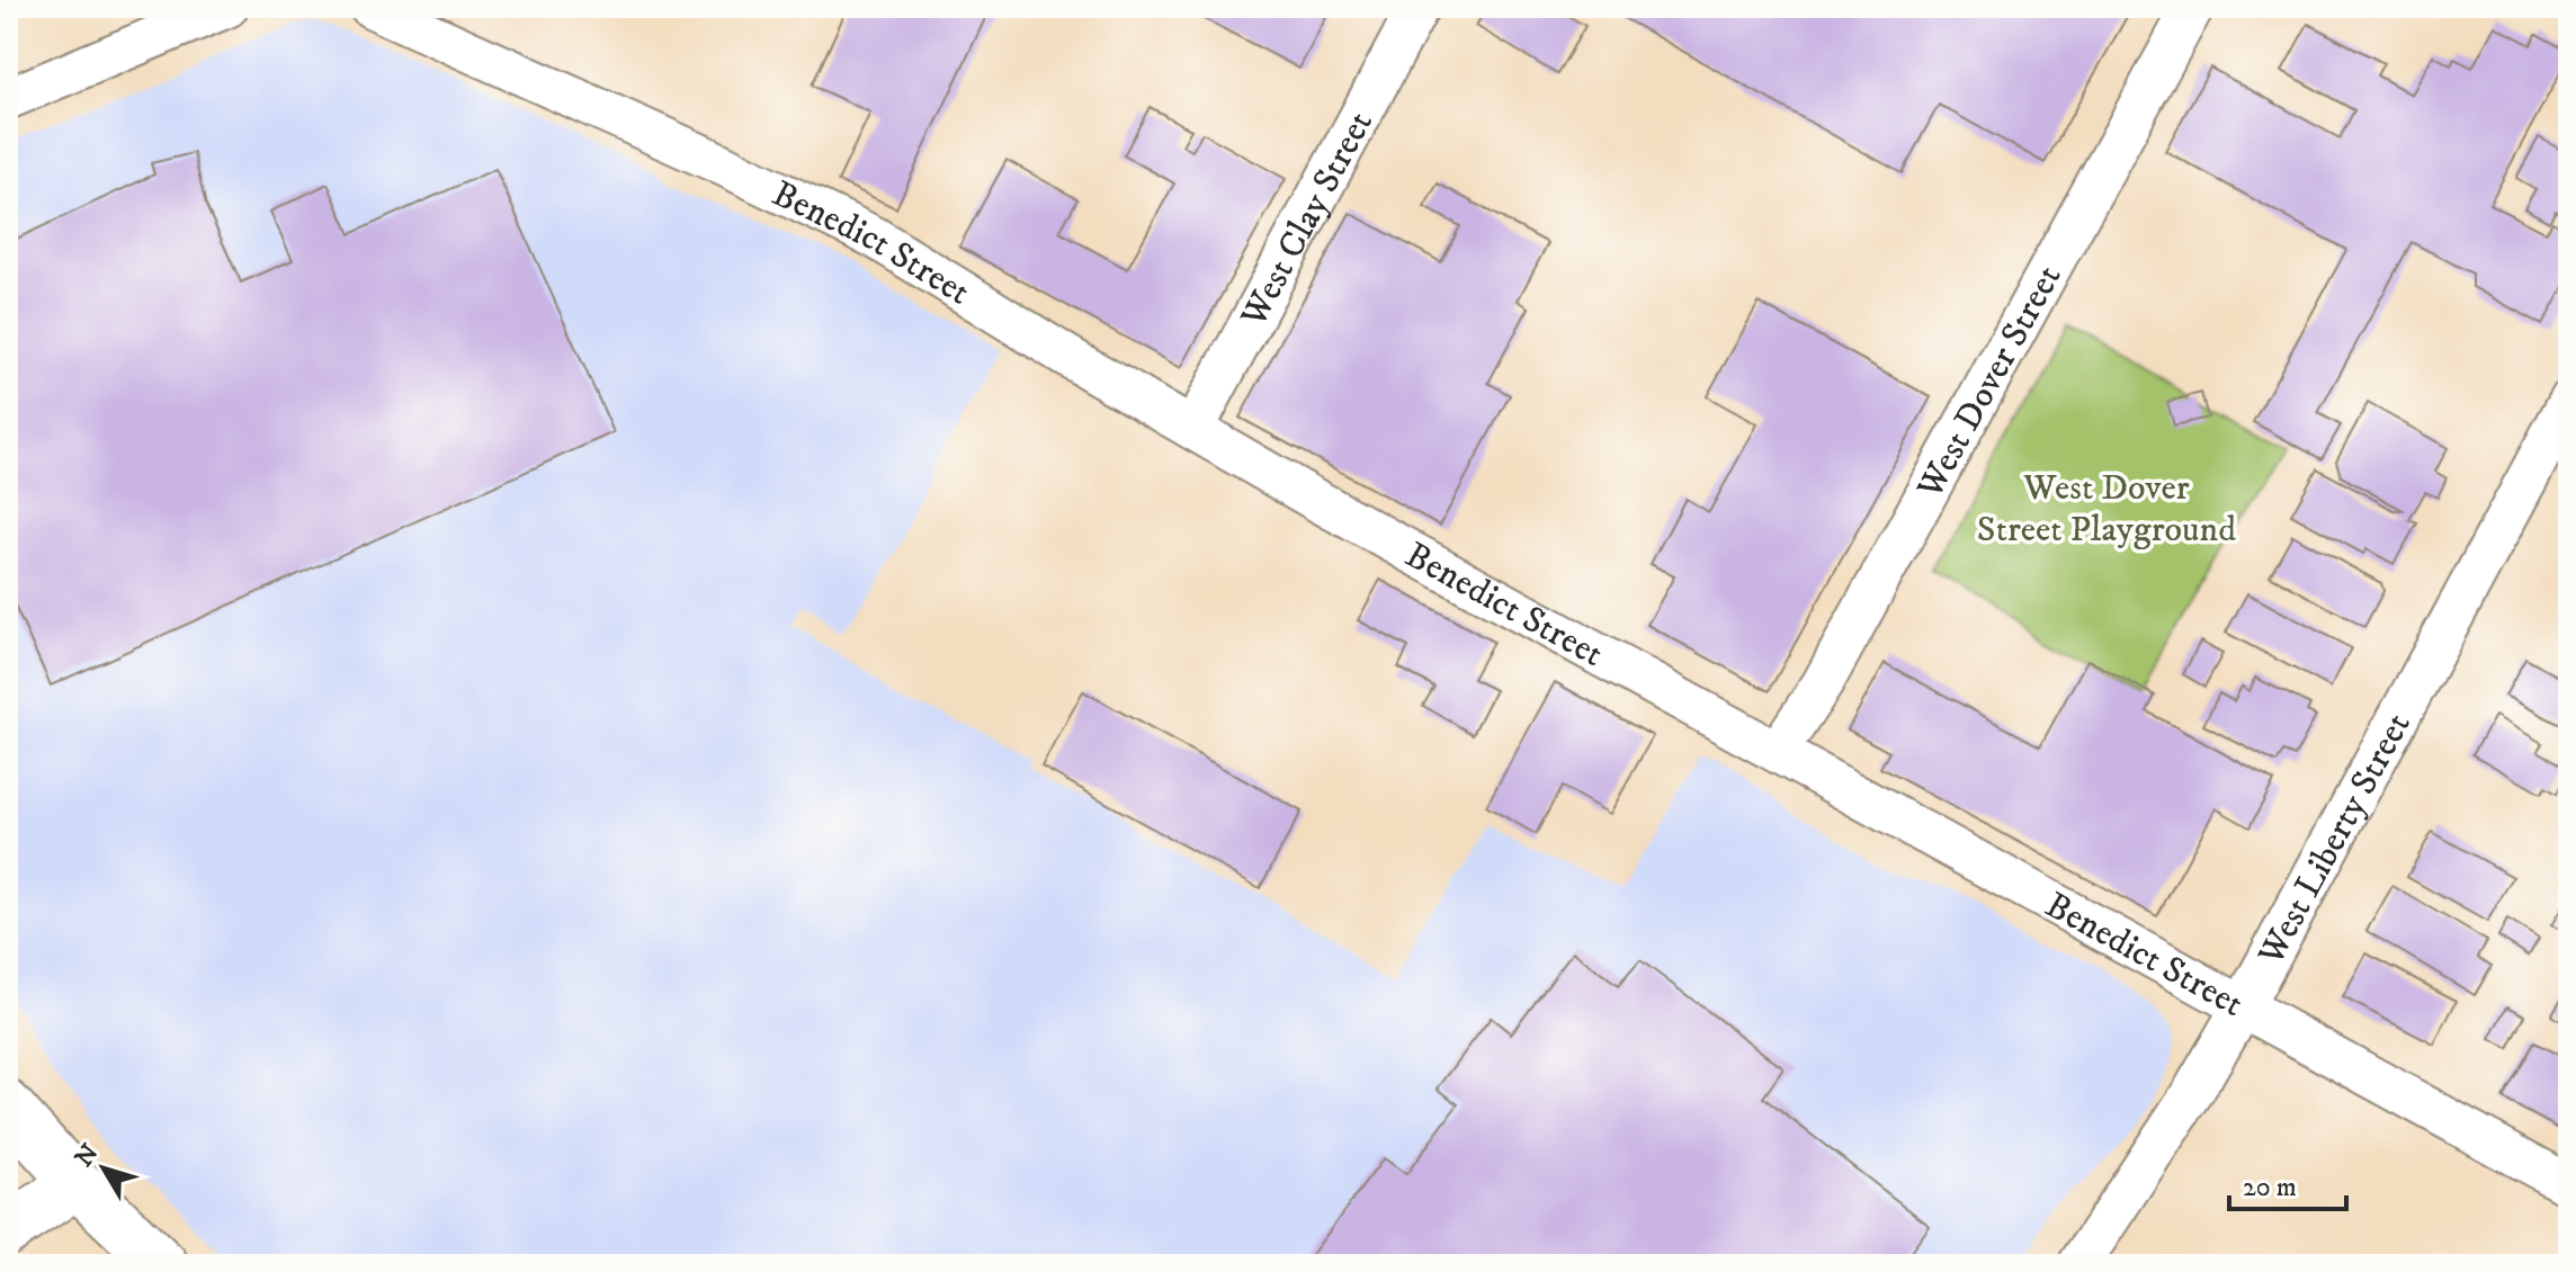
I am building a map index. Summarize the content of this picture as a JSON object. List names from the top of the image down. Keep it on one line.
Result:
{"streets":{"street":["West Clay Street","Benedict Street","West Dover Street","West Liberty Street"]},"crossings":[["West Clay Street","Benedict Street"],["Benedict Street","West Dover Street"],["Benedict Street","West Liberty Street"]],"parks":["West Dover Street Playground"],"scale_bar":"20 m","north":"top left"}
